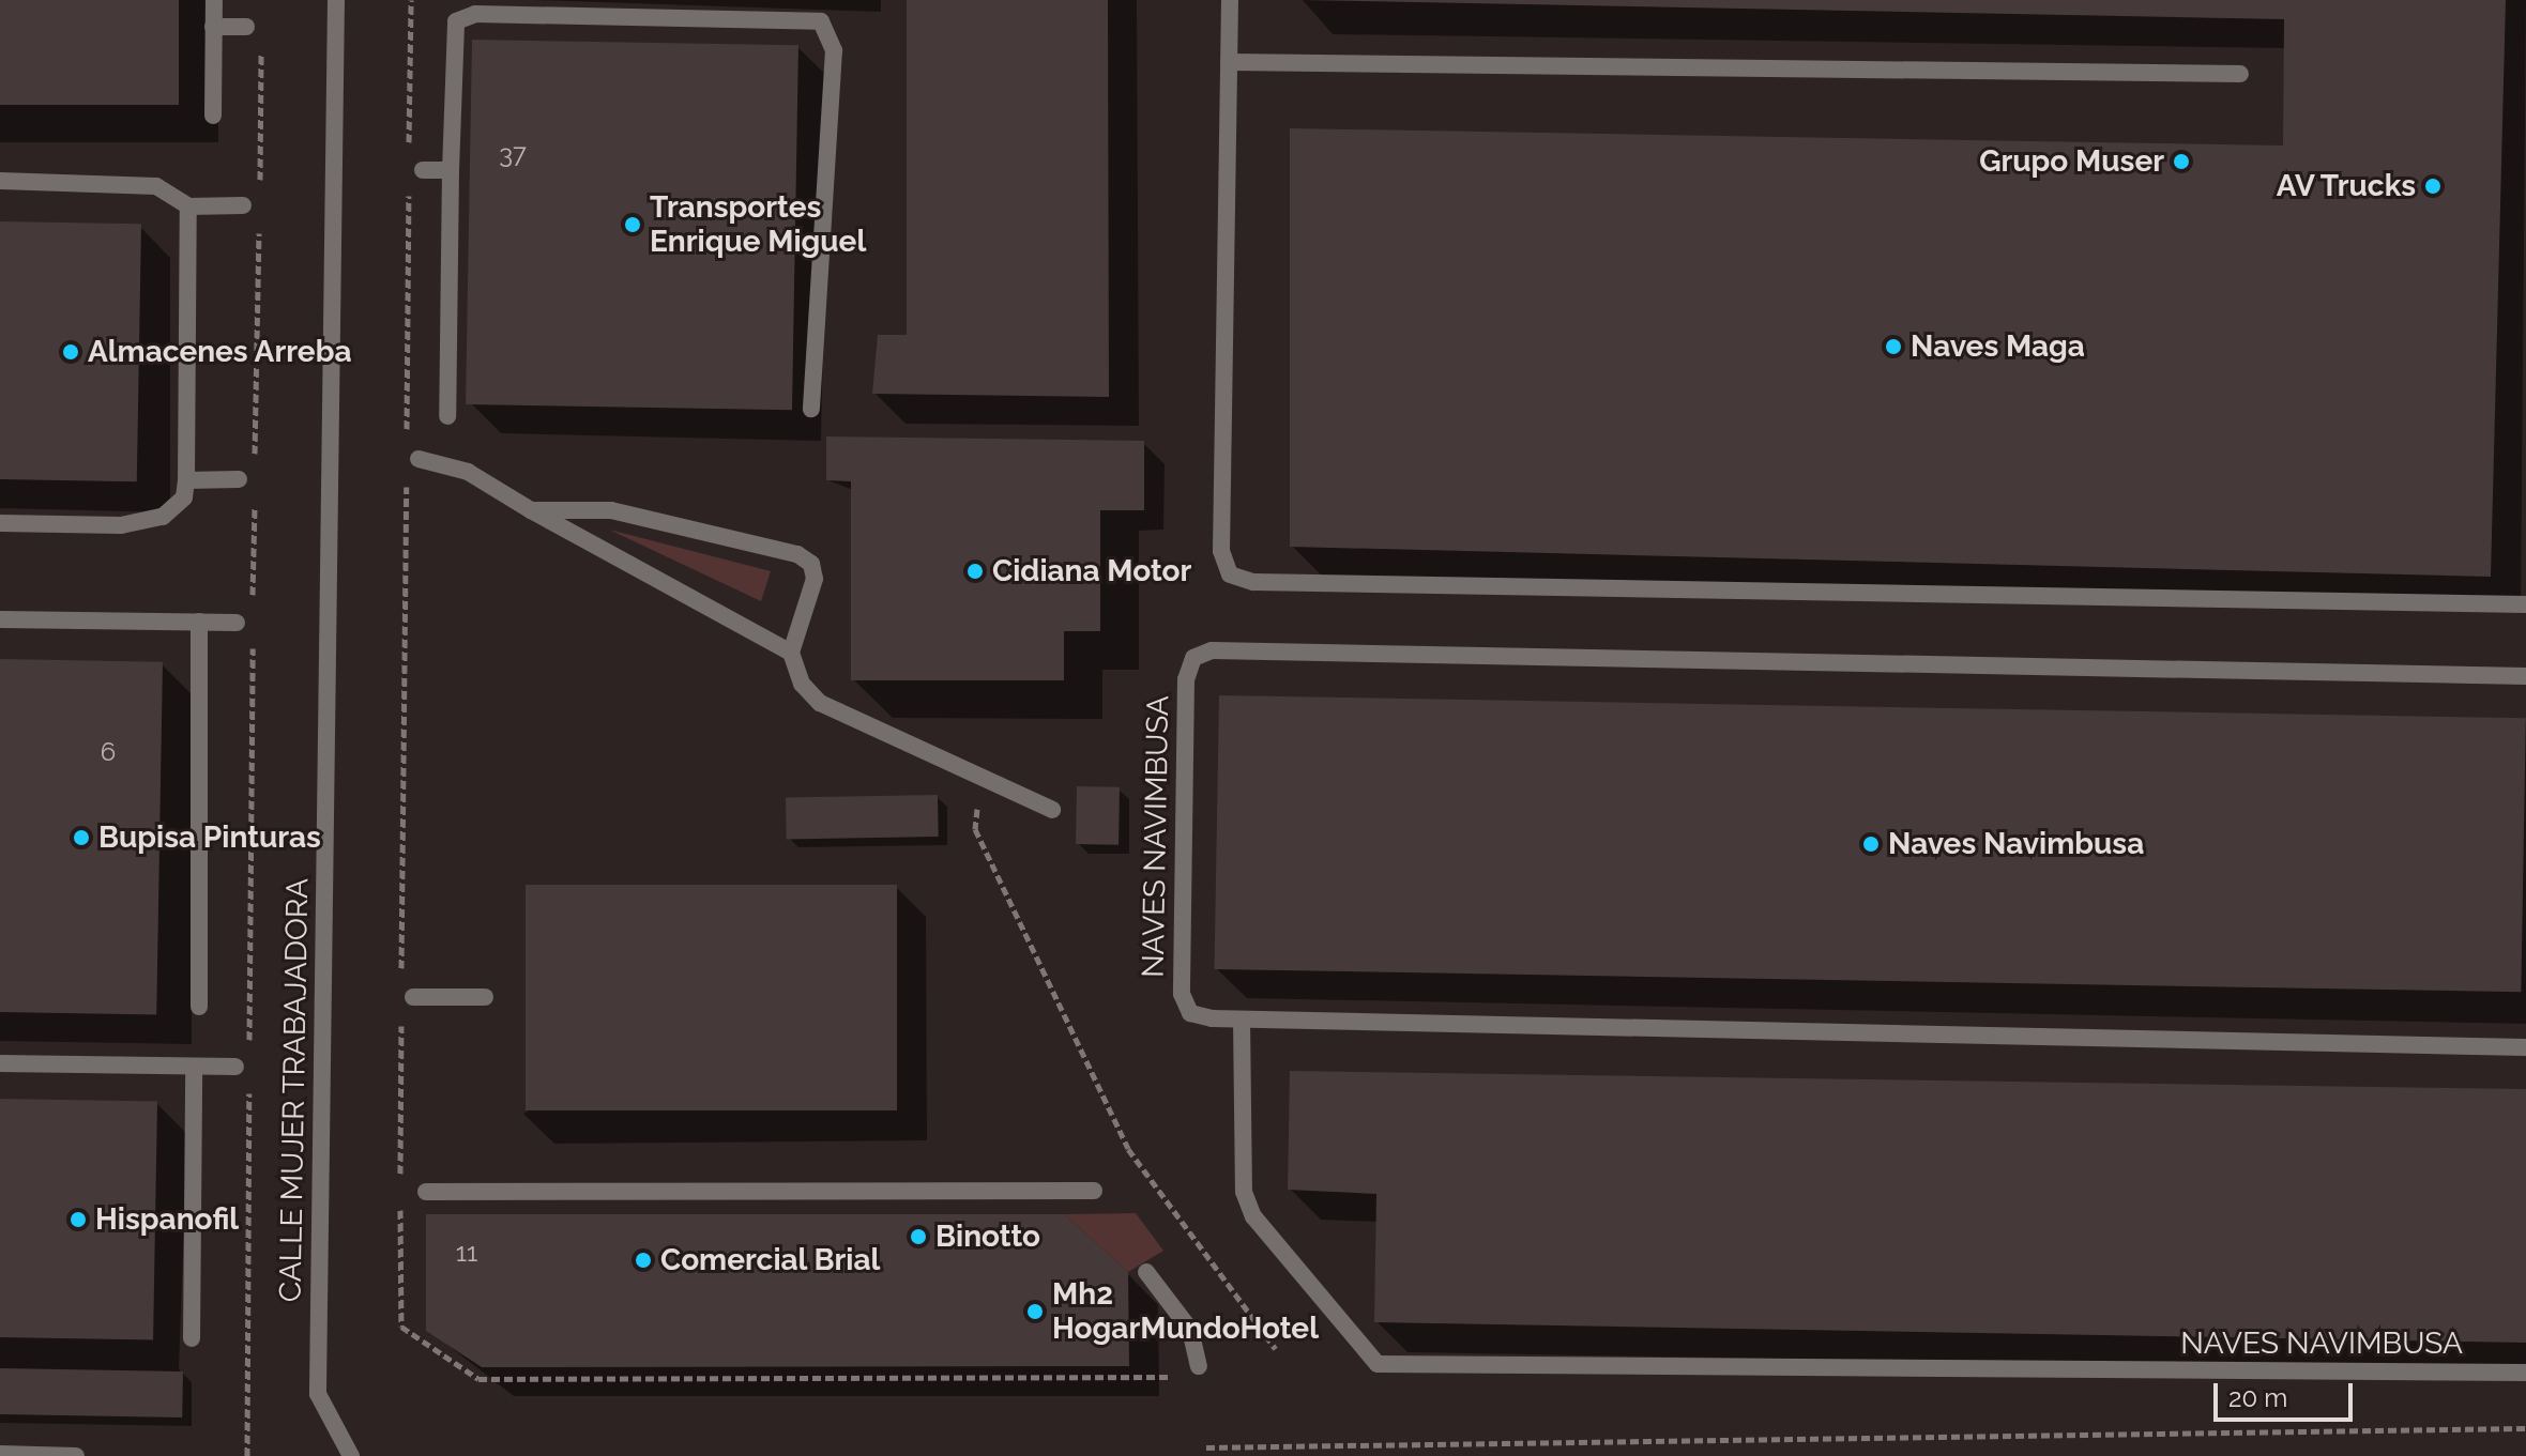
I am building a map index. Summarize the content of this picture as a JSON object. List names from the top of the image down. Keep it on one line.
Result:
{"streets":{"street":["NAVES NAVIMBUSA","CALLE MUJER TRABAJADORA"]},"places":["Grupo Muser","AV Trucks","Transportes Enrique Miguel","Naves Maga","Almacenes Arreba","Cidiana Motor","Bupisa Pinturas","Naves Navimbusa","Hispanofil","Binotto","Comercial Brial","Mh2 HogarMundoHotel"],"house_numbers":["37","6","11"],"scale_bar":"20 m"}
